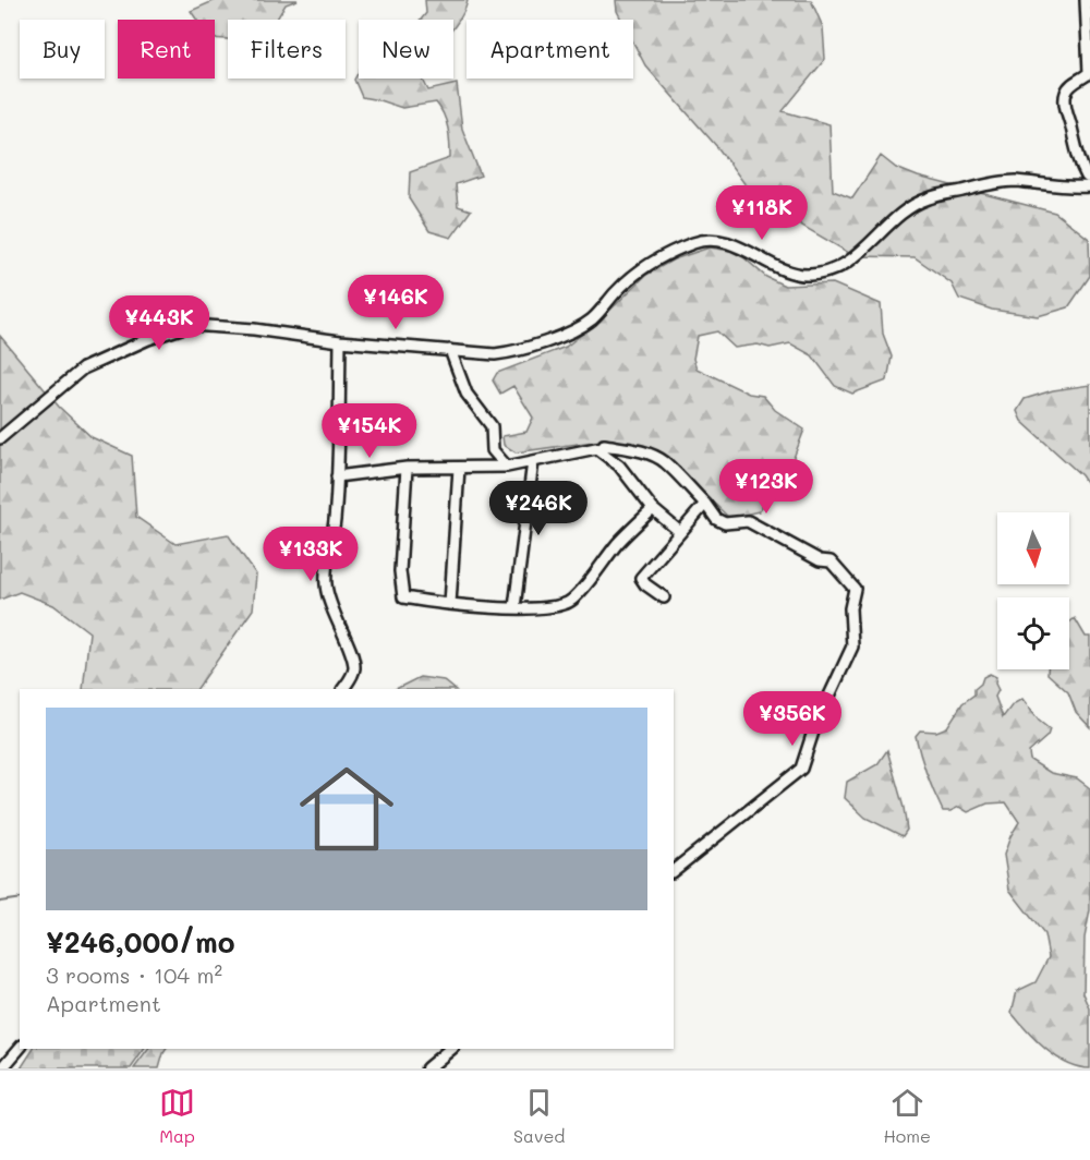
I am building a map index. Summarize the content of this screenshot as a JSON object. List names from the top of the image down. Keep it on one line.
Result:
{"north":"bottom","page":{"chip":["Buy","Rent","Filters","New","Apartment"],"price":["¥118K","¥146K","¥443K","¥154K","¥123K","¥246K","¥133K","¥356K"],"list":[{"name":"¥246,000/mo","note":"3 rooms · 104 m² · Apartment"}],"tabs":["Map","Saved","Home"]}}
